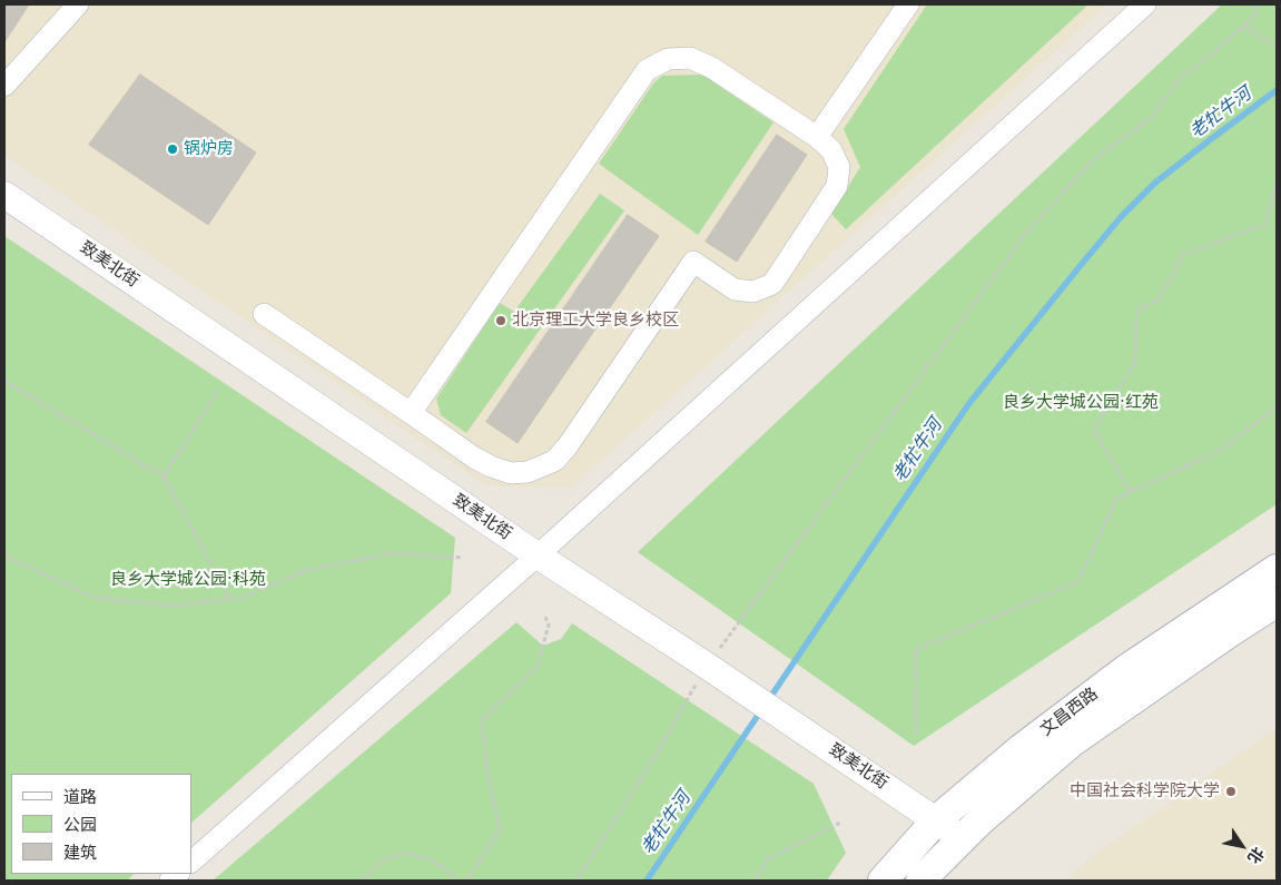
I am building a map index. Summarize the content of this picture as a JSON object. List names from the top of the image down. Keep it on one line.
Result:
{"streets":{"main road":["文昌西路"],"street":["致美北街"]},"crossings":[["致美北街","文昌西路"]],"water":["老牤牛河"],"parks":["良乡大学城公园·红苑","良乡大学城公园·科苑"],"places":["锅炉房","北京理工大学良乡校区","中国社会科学院大学"],"legend":["道路","公园","建筑"],"north":"bottom right"}
